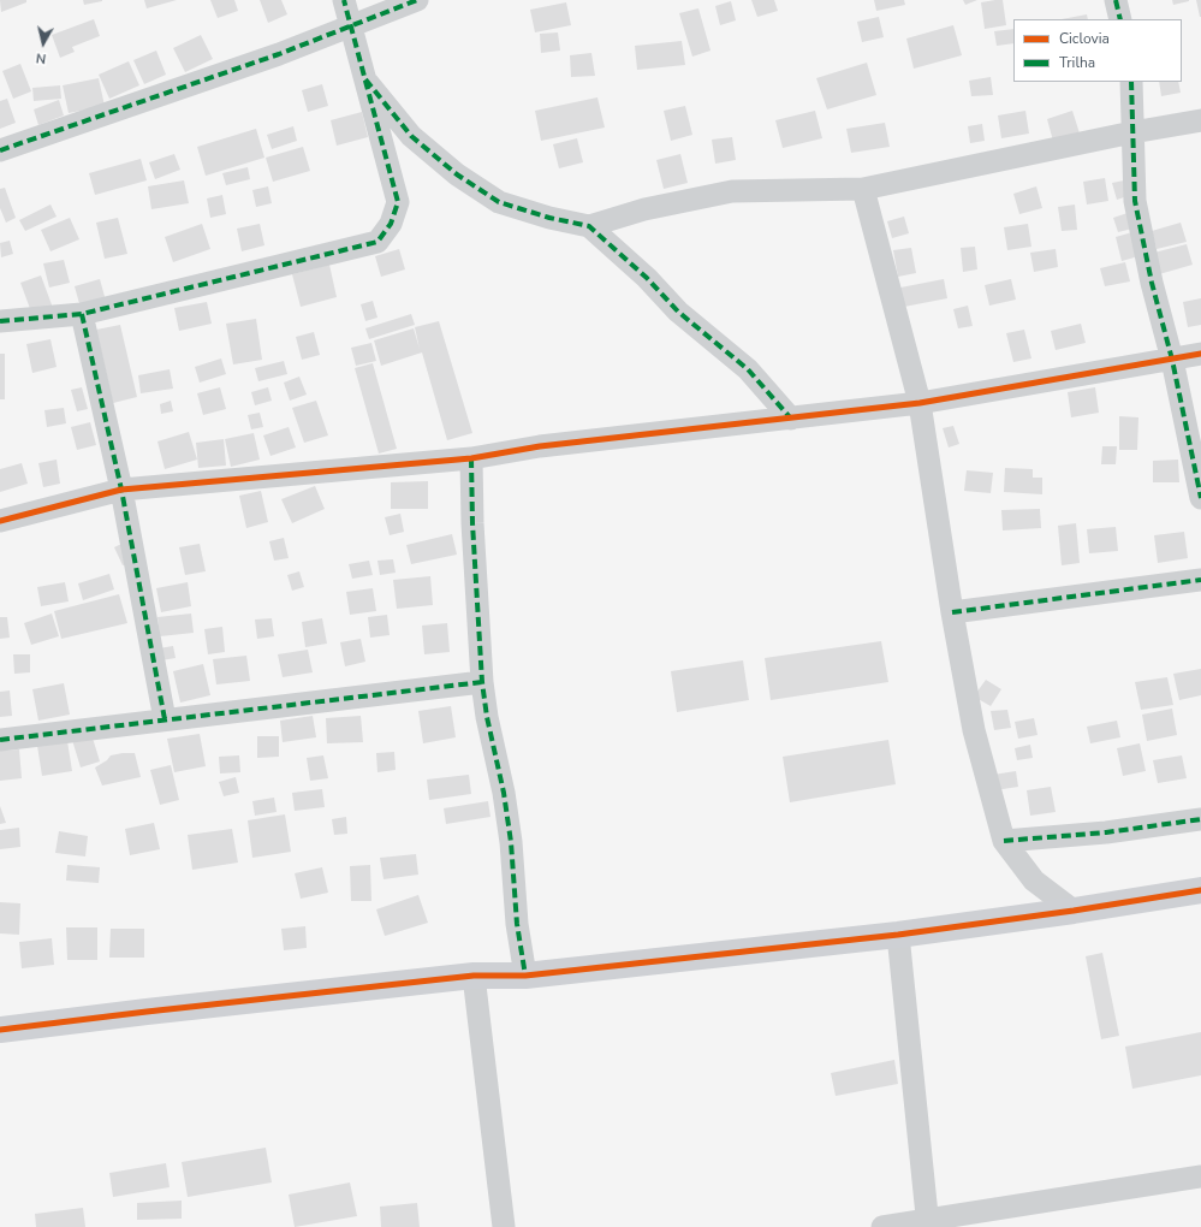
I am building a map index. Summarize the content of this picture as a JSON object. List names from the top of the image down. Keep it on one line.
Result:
{"legend":["Ciclovia","Trilha"],"north":"bottom"}
